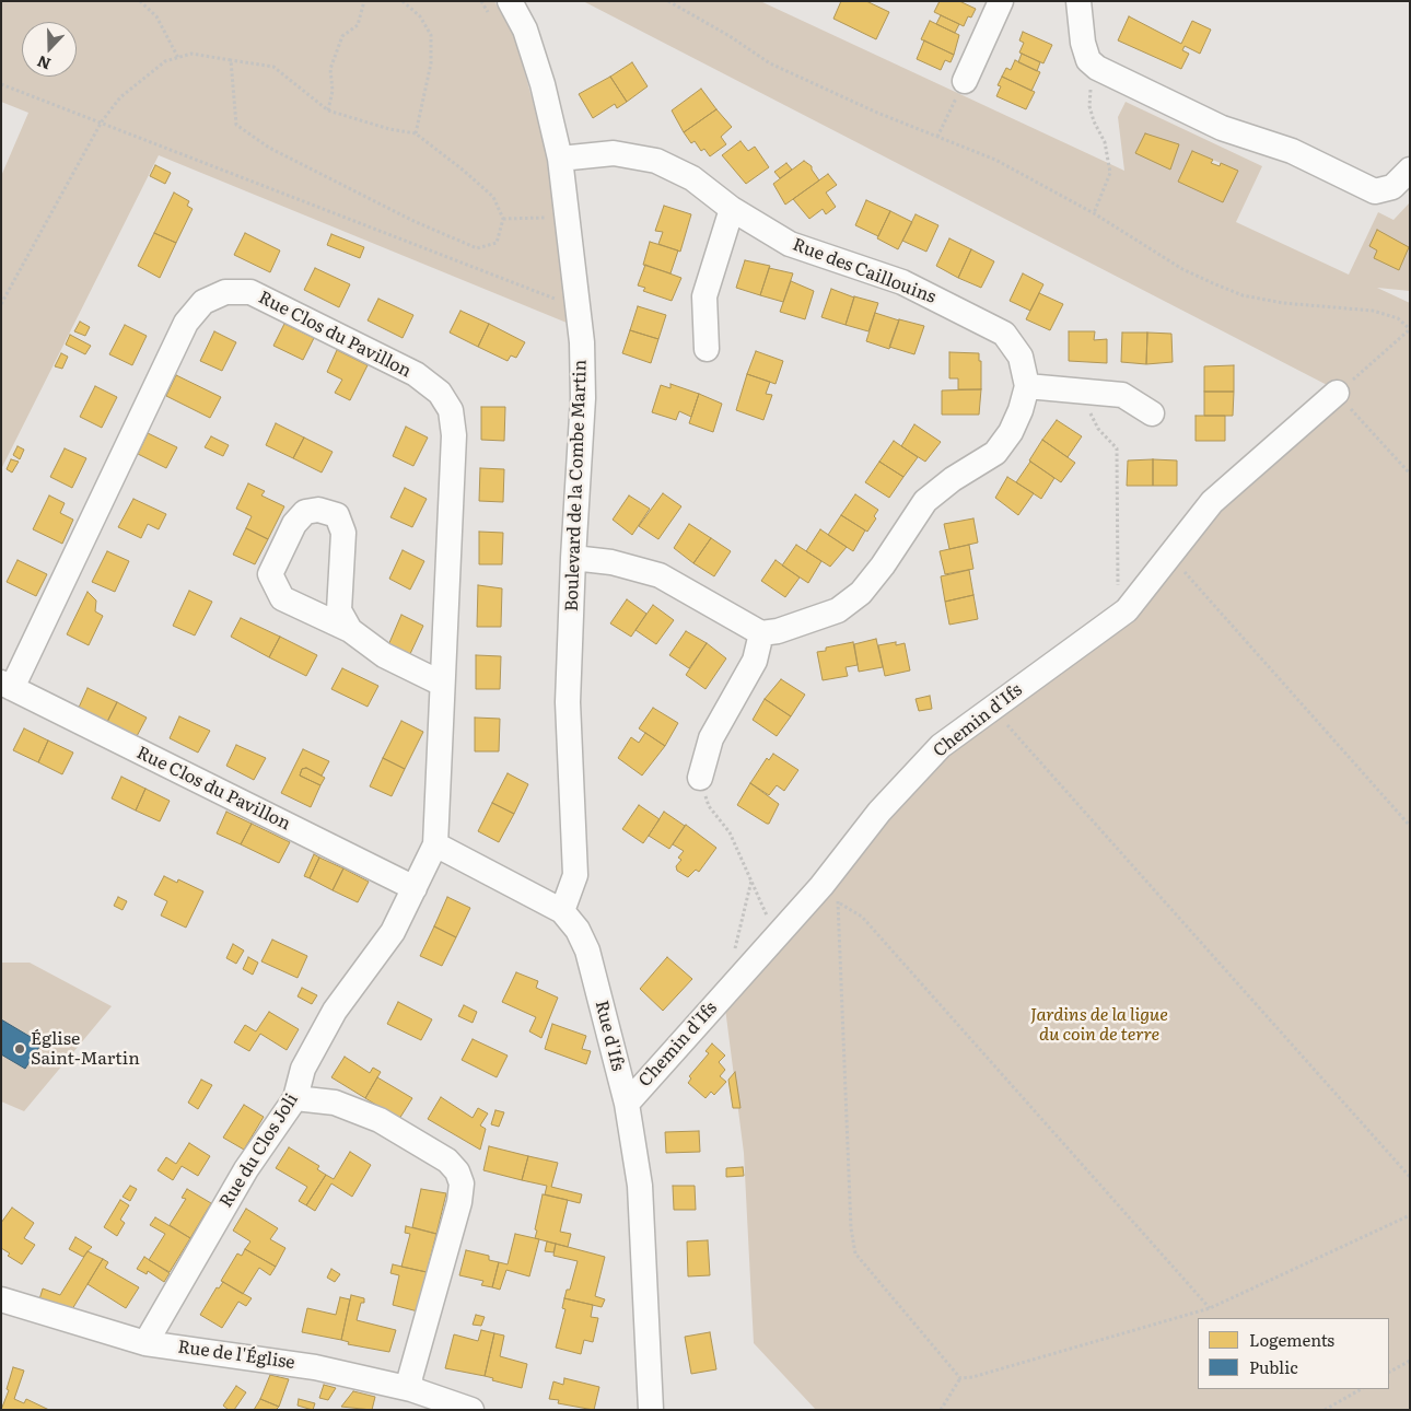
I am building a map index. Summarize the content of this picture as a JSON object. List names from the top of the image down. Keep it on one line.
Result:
{"streets":{"street":["Rue des Caillouins","Rue Clos du Pavillon","Boulevard de la Combe Martin","Chemin d'Ifs","Rue d'Ifs","Rue du Clos Joli","Rue de l'Église"]},"crossings":[["Rue des Caillouins","Boulevard de la Combe Martin"],["Rue Clos du Pavillon","Rue d'Ifs"],["Rue Clos du Pavillon","Rue du Clos Joli"],["Boulevard de la Combe Martin","Rue d'Ifs"],["Chemin d'Ifs","Rue d'Ifs"],["Rue d'Ifs","Rue du Clos Joli"],["Rue du Clos Joli","Rue de l'Église"]],"parks":["Jardins de la ligue du coin de terre"],"places":["Église Saint-Martin"],"legend":["Logements","Public"],"north":"bottom"}
